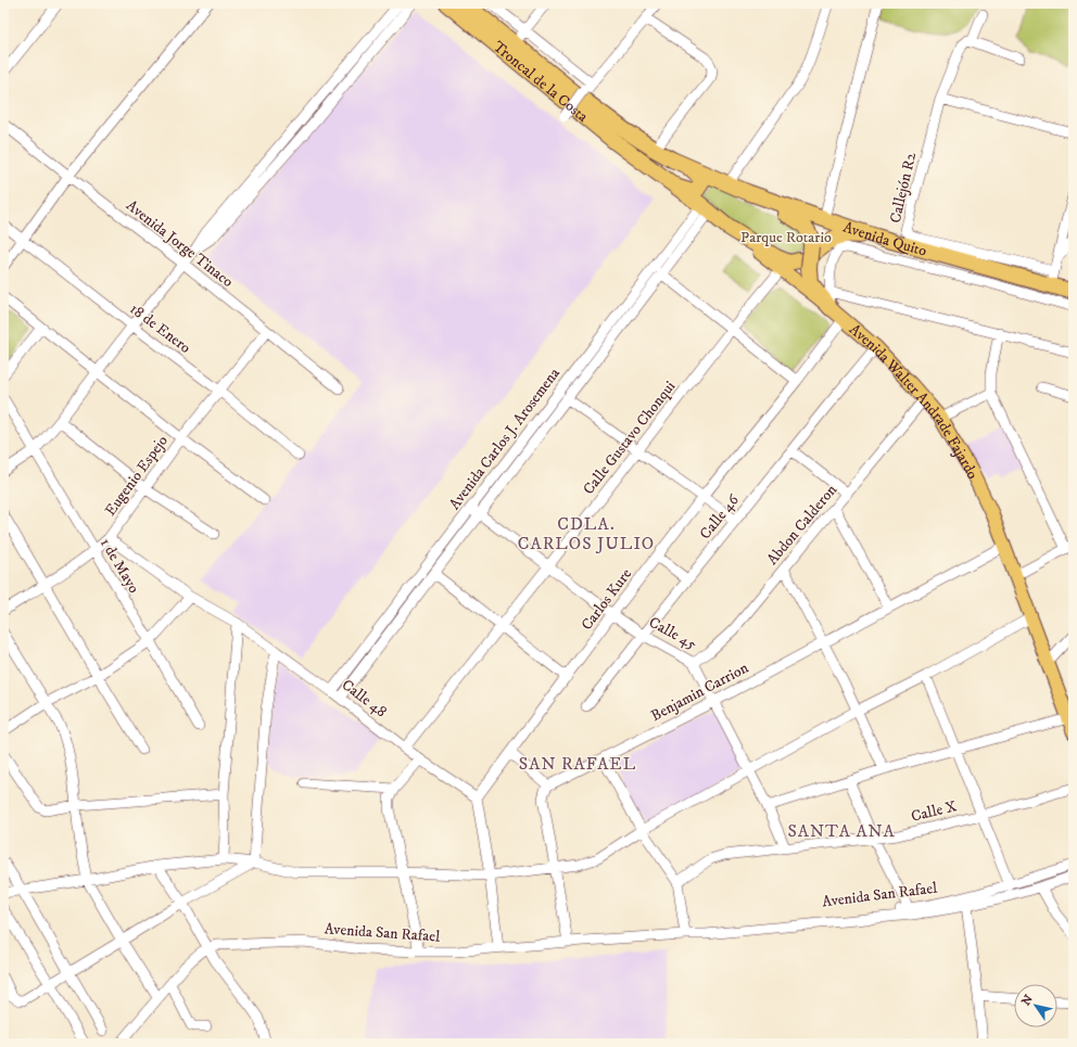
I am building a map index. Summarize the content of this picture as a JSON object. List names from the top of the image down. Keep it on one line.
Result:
{"streets":{"highway":["Troncal de la Costa","Avenida Quito","Avenida Walter Andrade Fajardo"],"street":["Callejón R2","Avenida Jorge Tinaco","18 de Enero","Calle Gustavo Chonqui","Avenida Carlos J. Arosemena","Eugenio Espejo","Calle 46","Abdon Calderon","1 de Mayo","Carlos Kure","Calle 45","Benjamin Carrion","Calle 48","Calle X","Avenida San Rafael"]},"crossings":[["Troncal de la Costa","Avenida Quito"],["Troncal de la Costa","Avenida Walter Andrade Fajardo"],["Avenida Jorge Tinaco","Eugenio Espejo"],["18 de Enero","Eugenio Espejo"],["Avenida Walter Andrade Fajardo","Calle Gustavo Chonqui"],["Avenida Walter Andrade Fajardo","Avenida Carlos J. Arosemena"],["Avenida Walter Andrade Fajardo","Calle 46"],["Avenida Walter Andrade Fajardo","Abdon Calderon"],["Avenida Walter Andrade Fajardo","Carlos Kure"],["Avenida Walter Andrade Fajardo","Benjamin Carrion"],["Calle Gustavo Chonqui","Calle 45"],["Calle Gustavo Chonqui","Calle 48"],["Avenida Carlos J. Arosemena","Calle 45"],["Avenida Carlos J. Arosemena","Calle 48"],["Eugenio Espejo","1 de Mayo"],["Eugenio Espejo","Calle 48"],["Calle 46","Calle 45"],["Abdon Calderon","Calle 45"],["Carlos Kure","Calle 45"],["Carlos Kure","Calle 48"],["Calle 45","Benjamin Carrion"],["Calle 45","Calle X"]],"districts":["CDLA. CARLOS JULIO","SAN RAFAEL","SANTA ANA"],"parks":["Parque Rotario"],"north":"top left"}
